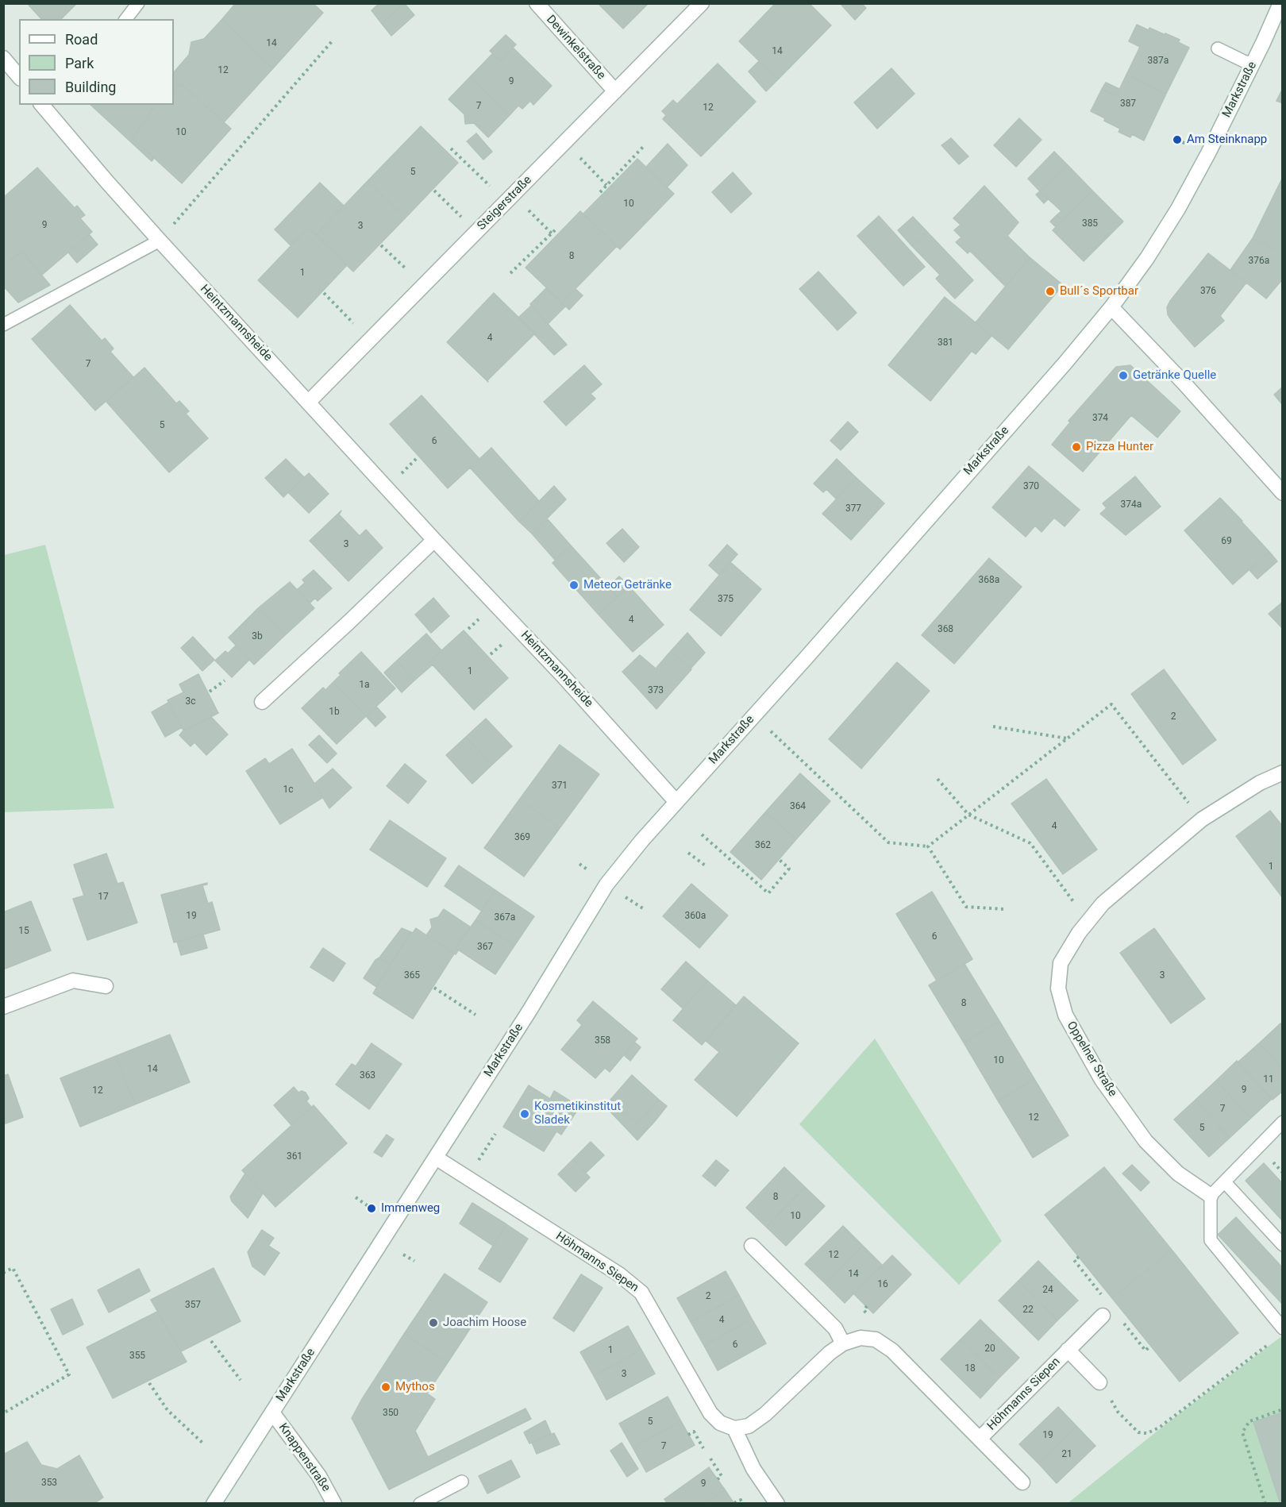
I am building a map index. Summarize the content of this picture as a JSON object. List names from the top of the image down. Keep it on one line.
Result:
{"streets":{"street":["Dewinkelstraße","Markstraße","Steigerstraße","Heintzmannsheide","Oppelner Straße","Höhmanns Siepen","Knappenstraße"]},"crossings":[["Dewinkelstraße","Steigerstraße"],["Markstraße","Heintzmannsheide"],["Markstraße","Höhmanns Siepen"],["Markstraße","Knappenstraße"],["Steigerstraße","Heintzmannsheide"]],"places":["Am Steinknapp","Bull´s Sportbar","Getränke Quelle","Pizza Hunter","Meteor Getränke","Kosmetikinstitut Sladek","Immenweg","Joachim Hoose","Mythos"],"house_numbers":["14","14","387a","12","9","387","7","12","10","5","10","385","9","3","8","376a","1","376","4","381","7","374","5","6","370","374a","377","69","3","368a","375","4","368","3b","1","1a","373","3c","1b","2","371","1c","364","4","369","362","1","17","19","360a","367a","15","6","367","365","3","8","358","10","14","363","11","9","12","7","12","5","361","8","10","12","14","16","24","2","357","22","4","6","20","1","355","18","3","350","5","19","7","21","353","9"],"legend":["Road","Park","Building"]}
